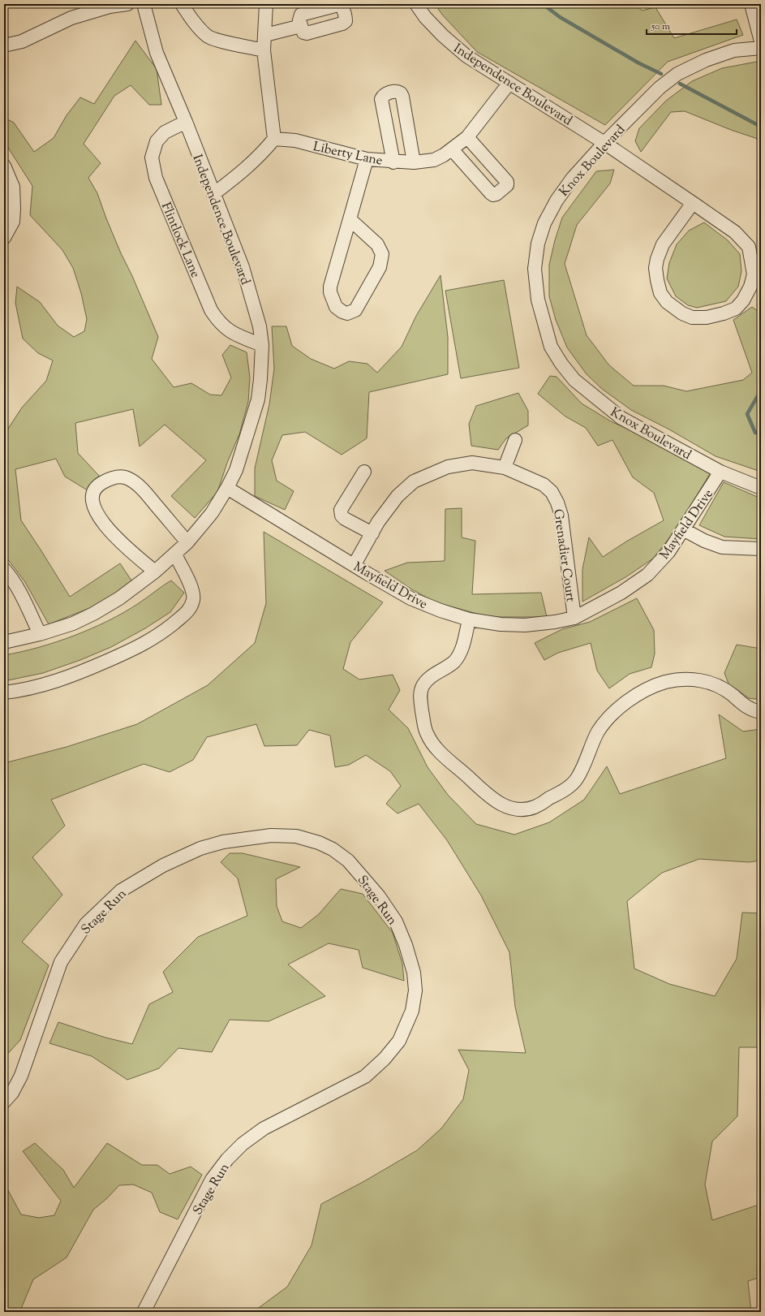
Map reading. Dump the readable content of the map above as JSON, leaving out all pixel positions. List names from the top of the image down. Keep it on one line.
{"streets":{"street":["Independence Boulevard","Liberty Lane","Knox Boulevard","Flintlock Lane","Mayfield Drive","Grenadier Court","Stage Run"]},"crossings":[["Independence Boulevard","Liberty Lane"],["Independence Boulevard","Knox Boulevard"],["Independence Boulevard","Flintlock Lane"],["Independence Boulevard","Mayfield Drive"],["Knox Boulevard","Mayfield Drive"],["Mayfield Drive","Grenadier Court"]],"scale_bar":"50 m"}
